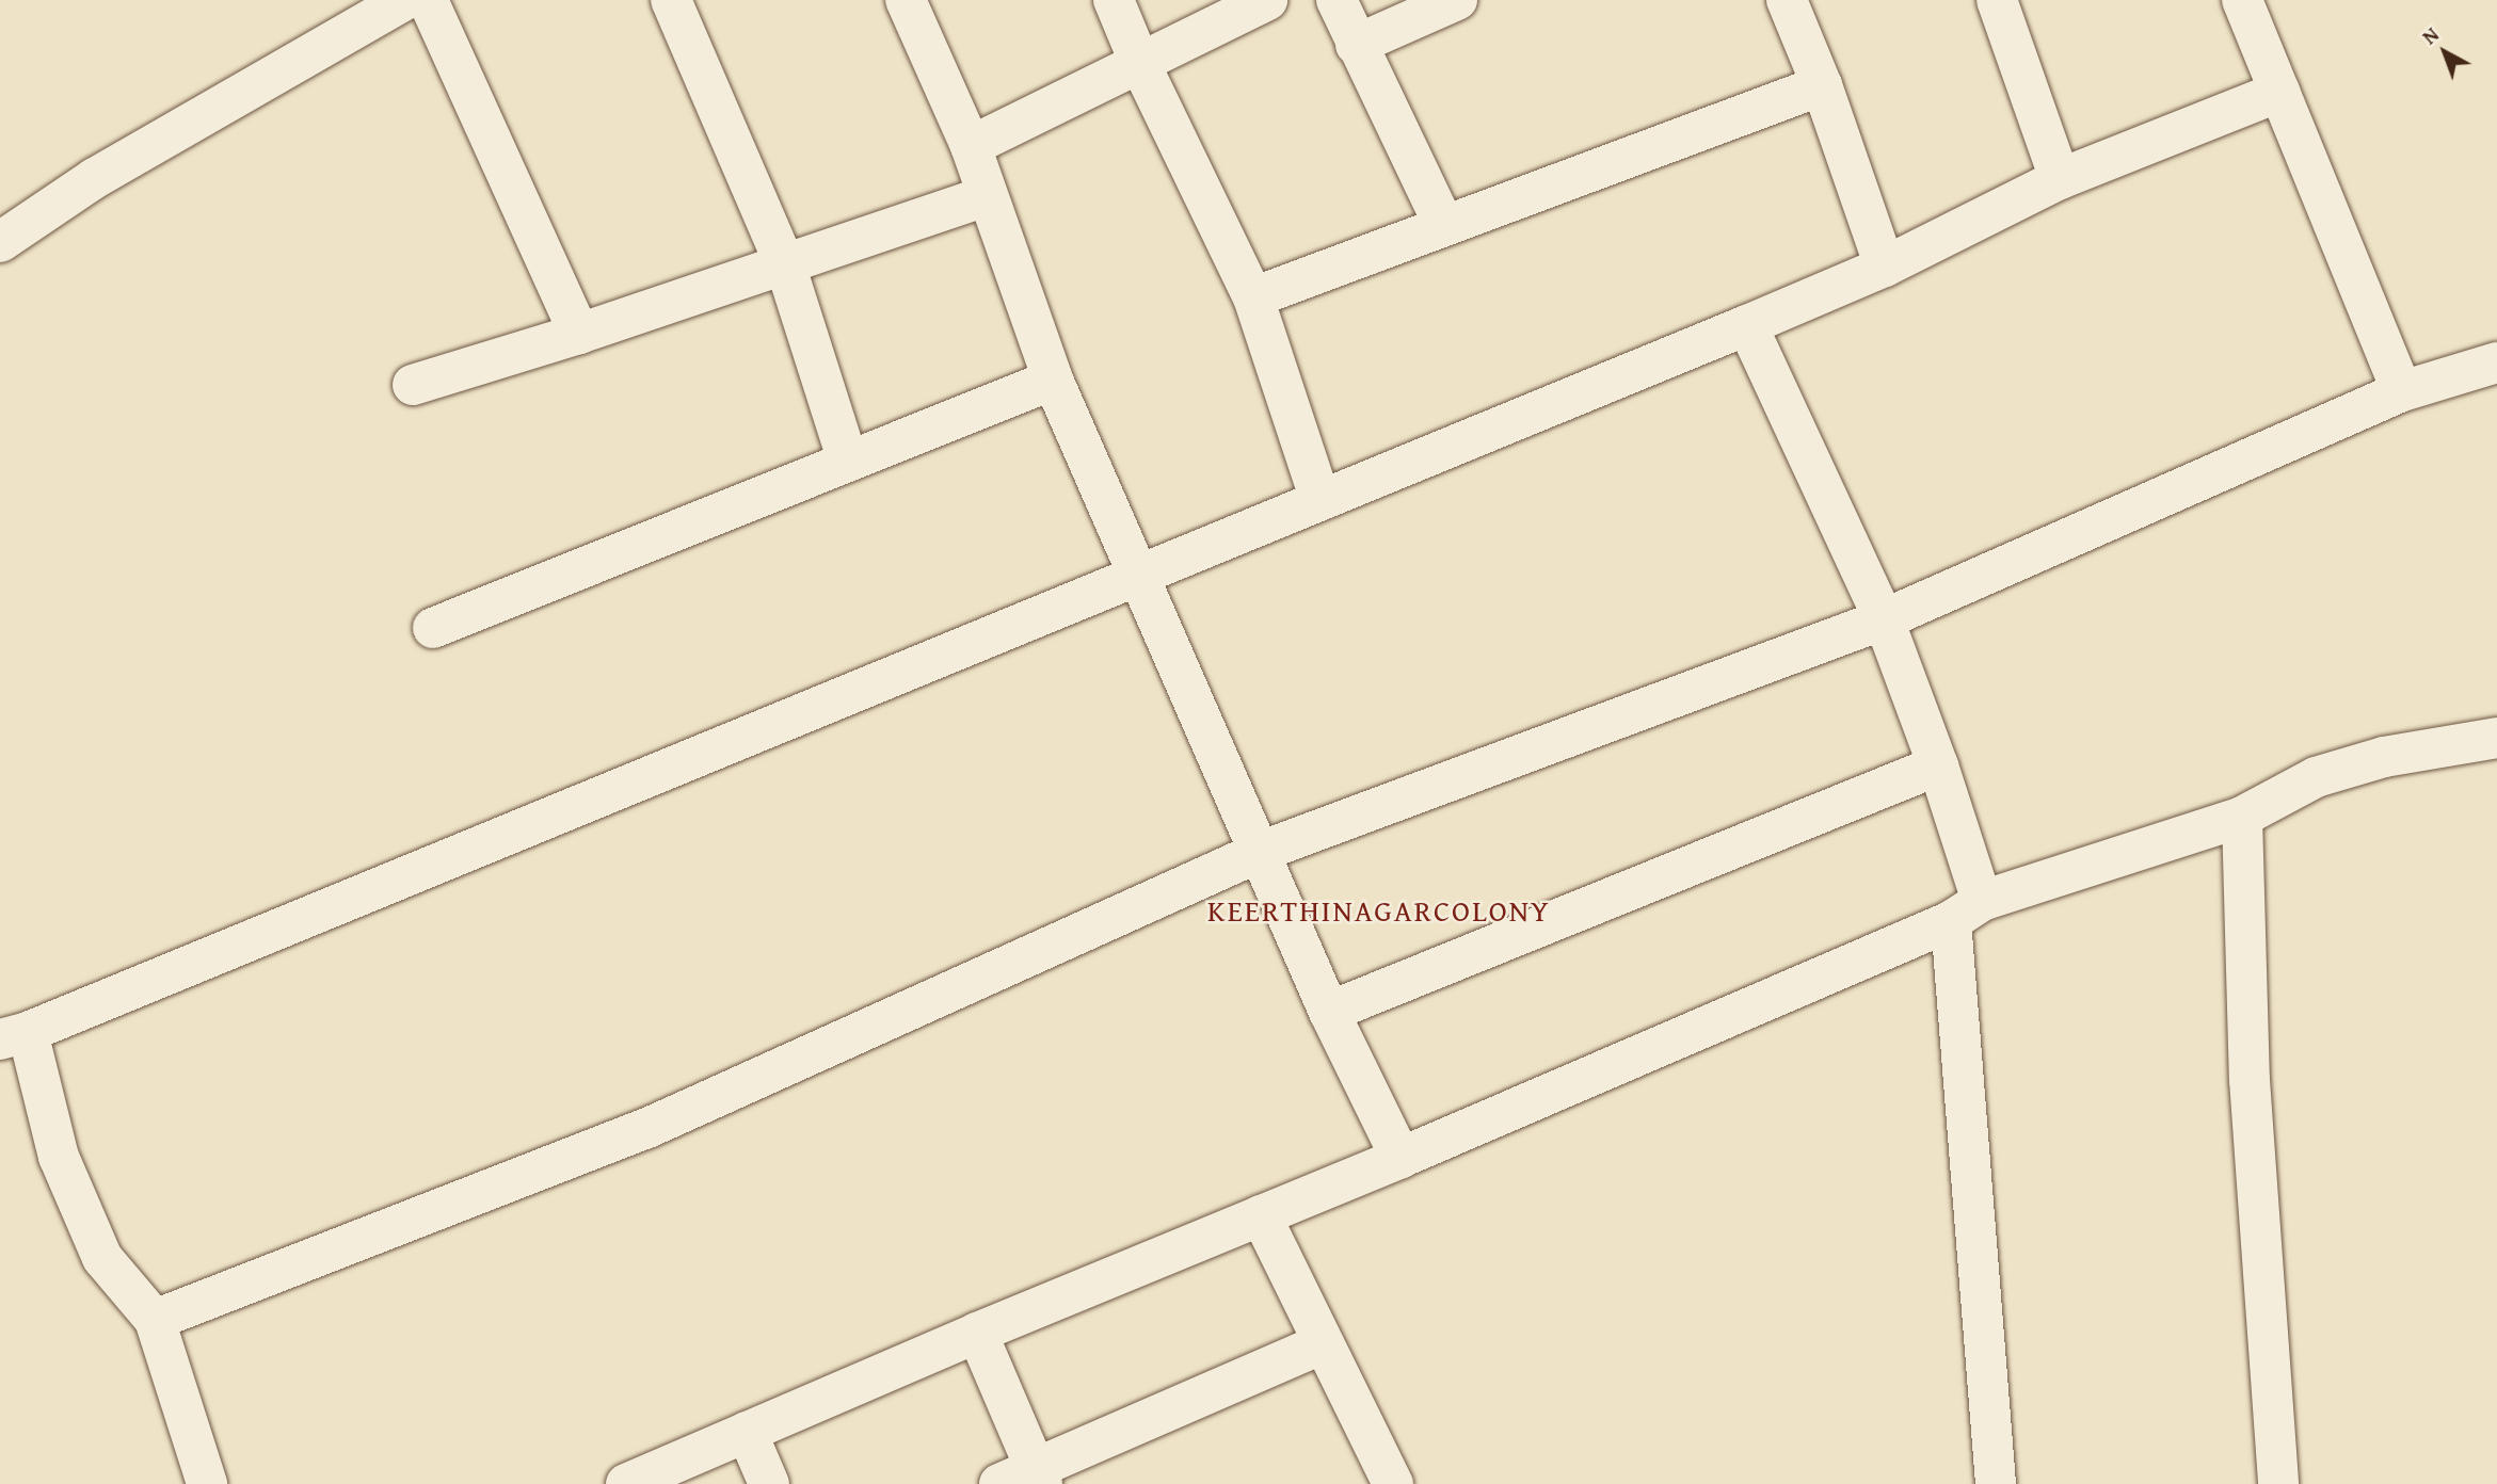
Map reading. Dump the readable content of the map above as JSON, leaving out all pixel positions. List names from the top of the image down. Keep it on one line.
{"districts":["KEERTHINAGARCOLONY"],"north":"top left"}
